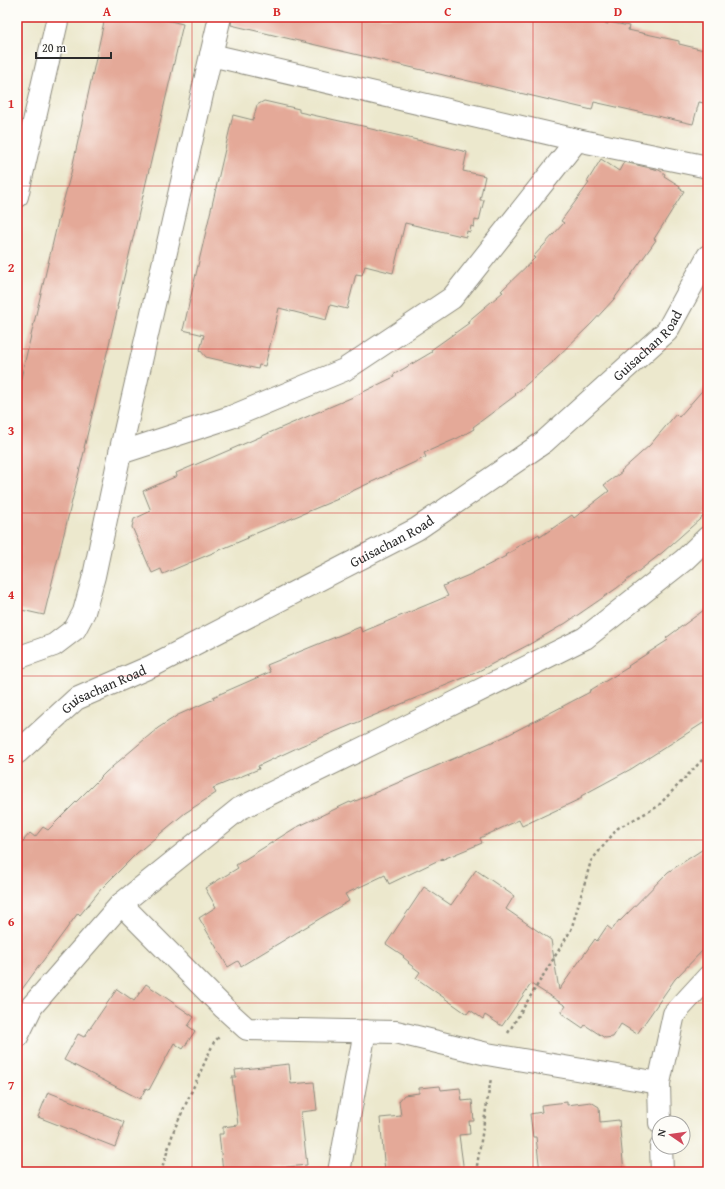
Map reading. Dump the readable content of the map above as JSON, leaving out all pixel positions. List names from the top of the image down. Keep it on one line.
{"streets":{"street":["Guisachan Road"]},"scale_bar":"20 m","north":"left","grid":{"columns":["A","B","C","D"],"rows":["1","2","3","4","5","6","7"]}}
